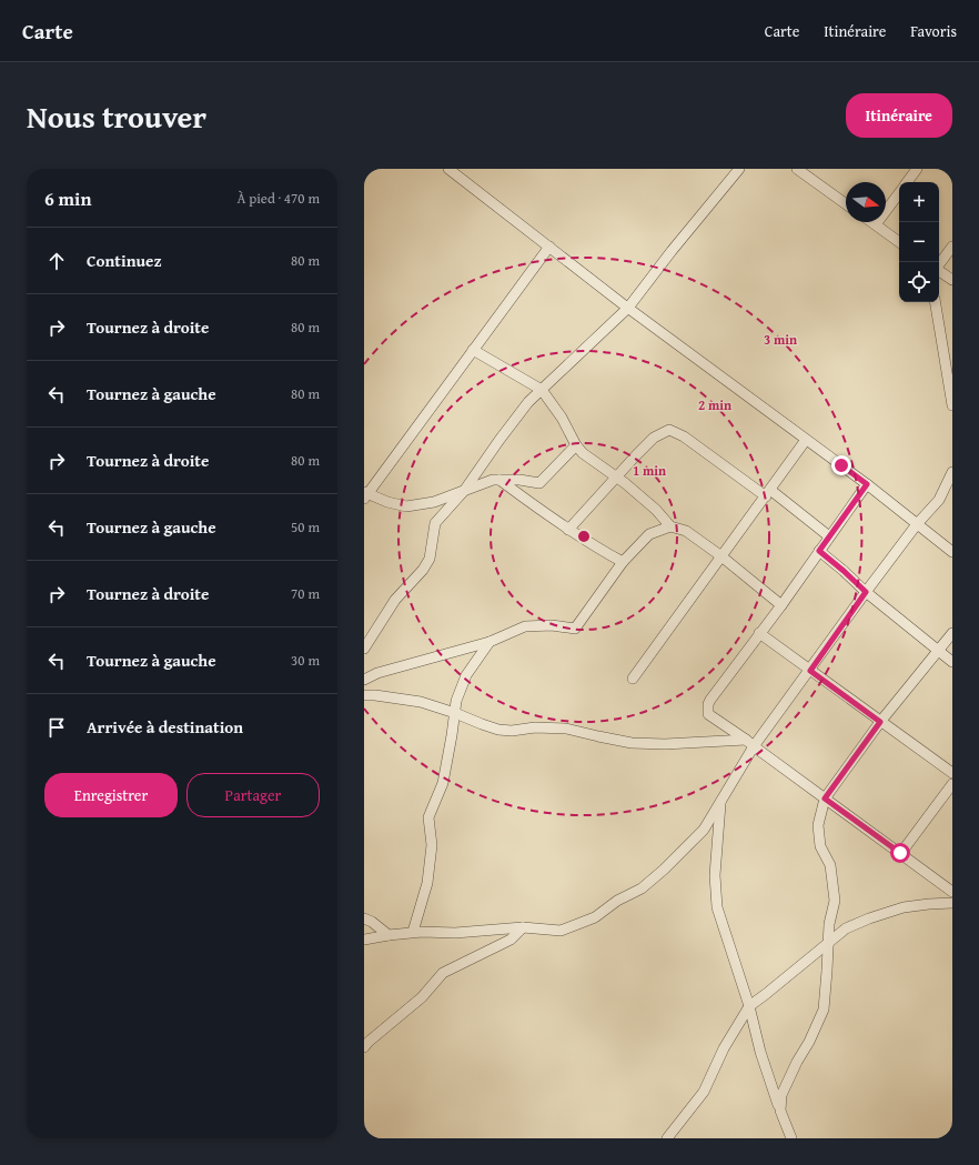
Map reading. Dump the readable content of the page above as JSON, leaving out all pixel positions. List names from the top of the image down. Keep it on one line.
{"north":"right","page":{"header":"Carte","nav":["Carte","Itinéraire","Favoris"],"title":"Nous trouver","buttons":["Itinéraire",["Enregistrer","Partager"]],"heading":["6 min","À pied · 470 m"],"map_buttons":["+","−"],"list":[["Continuez","80 m"],["Tournez à droite","80 m"],["Tournez à gauche","80 m"],["Tournez à droite","80 m"],["Tournez à gauche","50 m"],["Tournez à droite","70 m"],["Tournez à gauche","30 m"],"Arrivée à destination"]},"rings":["3 min","2 min","1 min"]}
